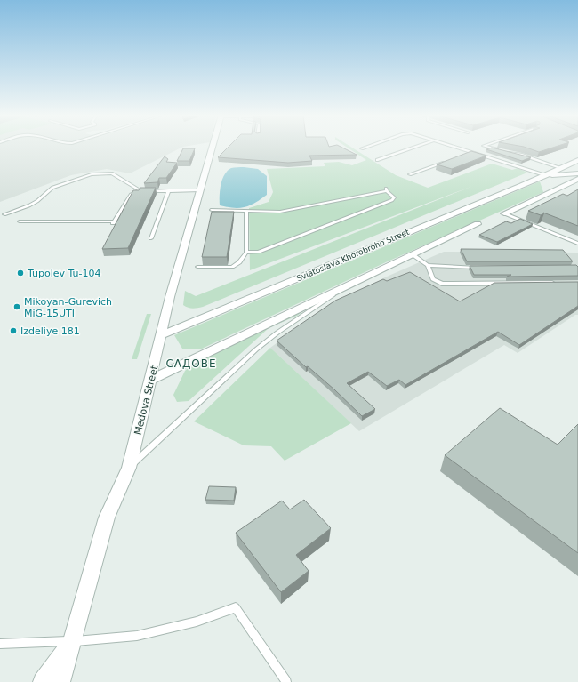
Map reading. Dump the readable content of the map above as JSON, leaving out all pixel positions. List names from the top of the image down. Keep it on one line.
{"streets":{"street":["Sviatoslava Khorobroho Street","Medova Street"]},"crossings":[["Sviatoslava Khorobroho Street","Medova Street"]],"districts":["САДОВЕ"],"places":["Tupolev Tu-104","Mikoyan-Gurevich MiG-15UTI","Izdeliye 181"]}
